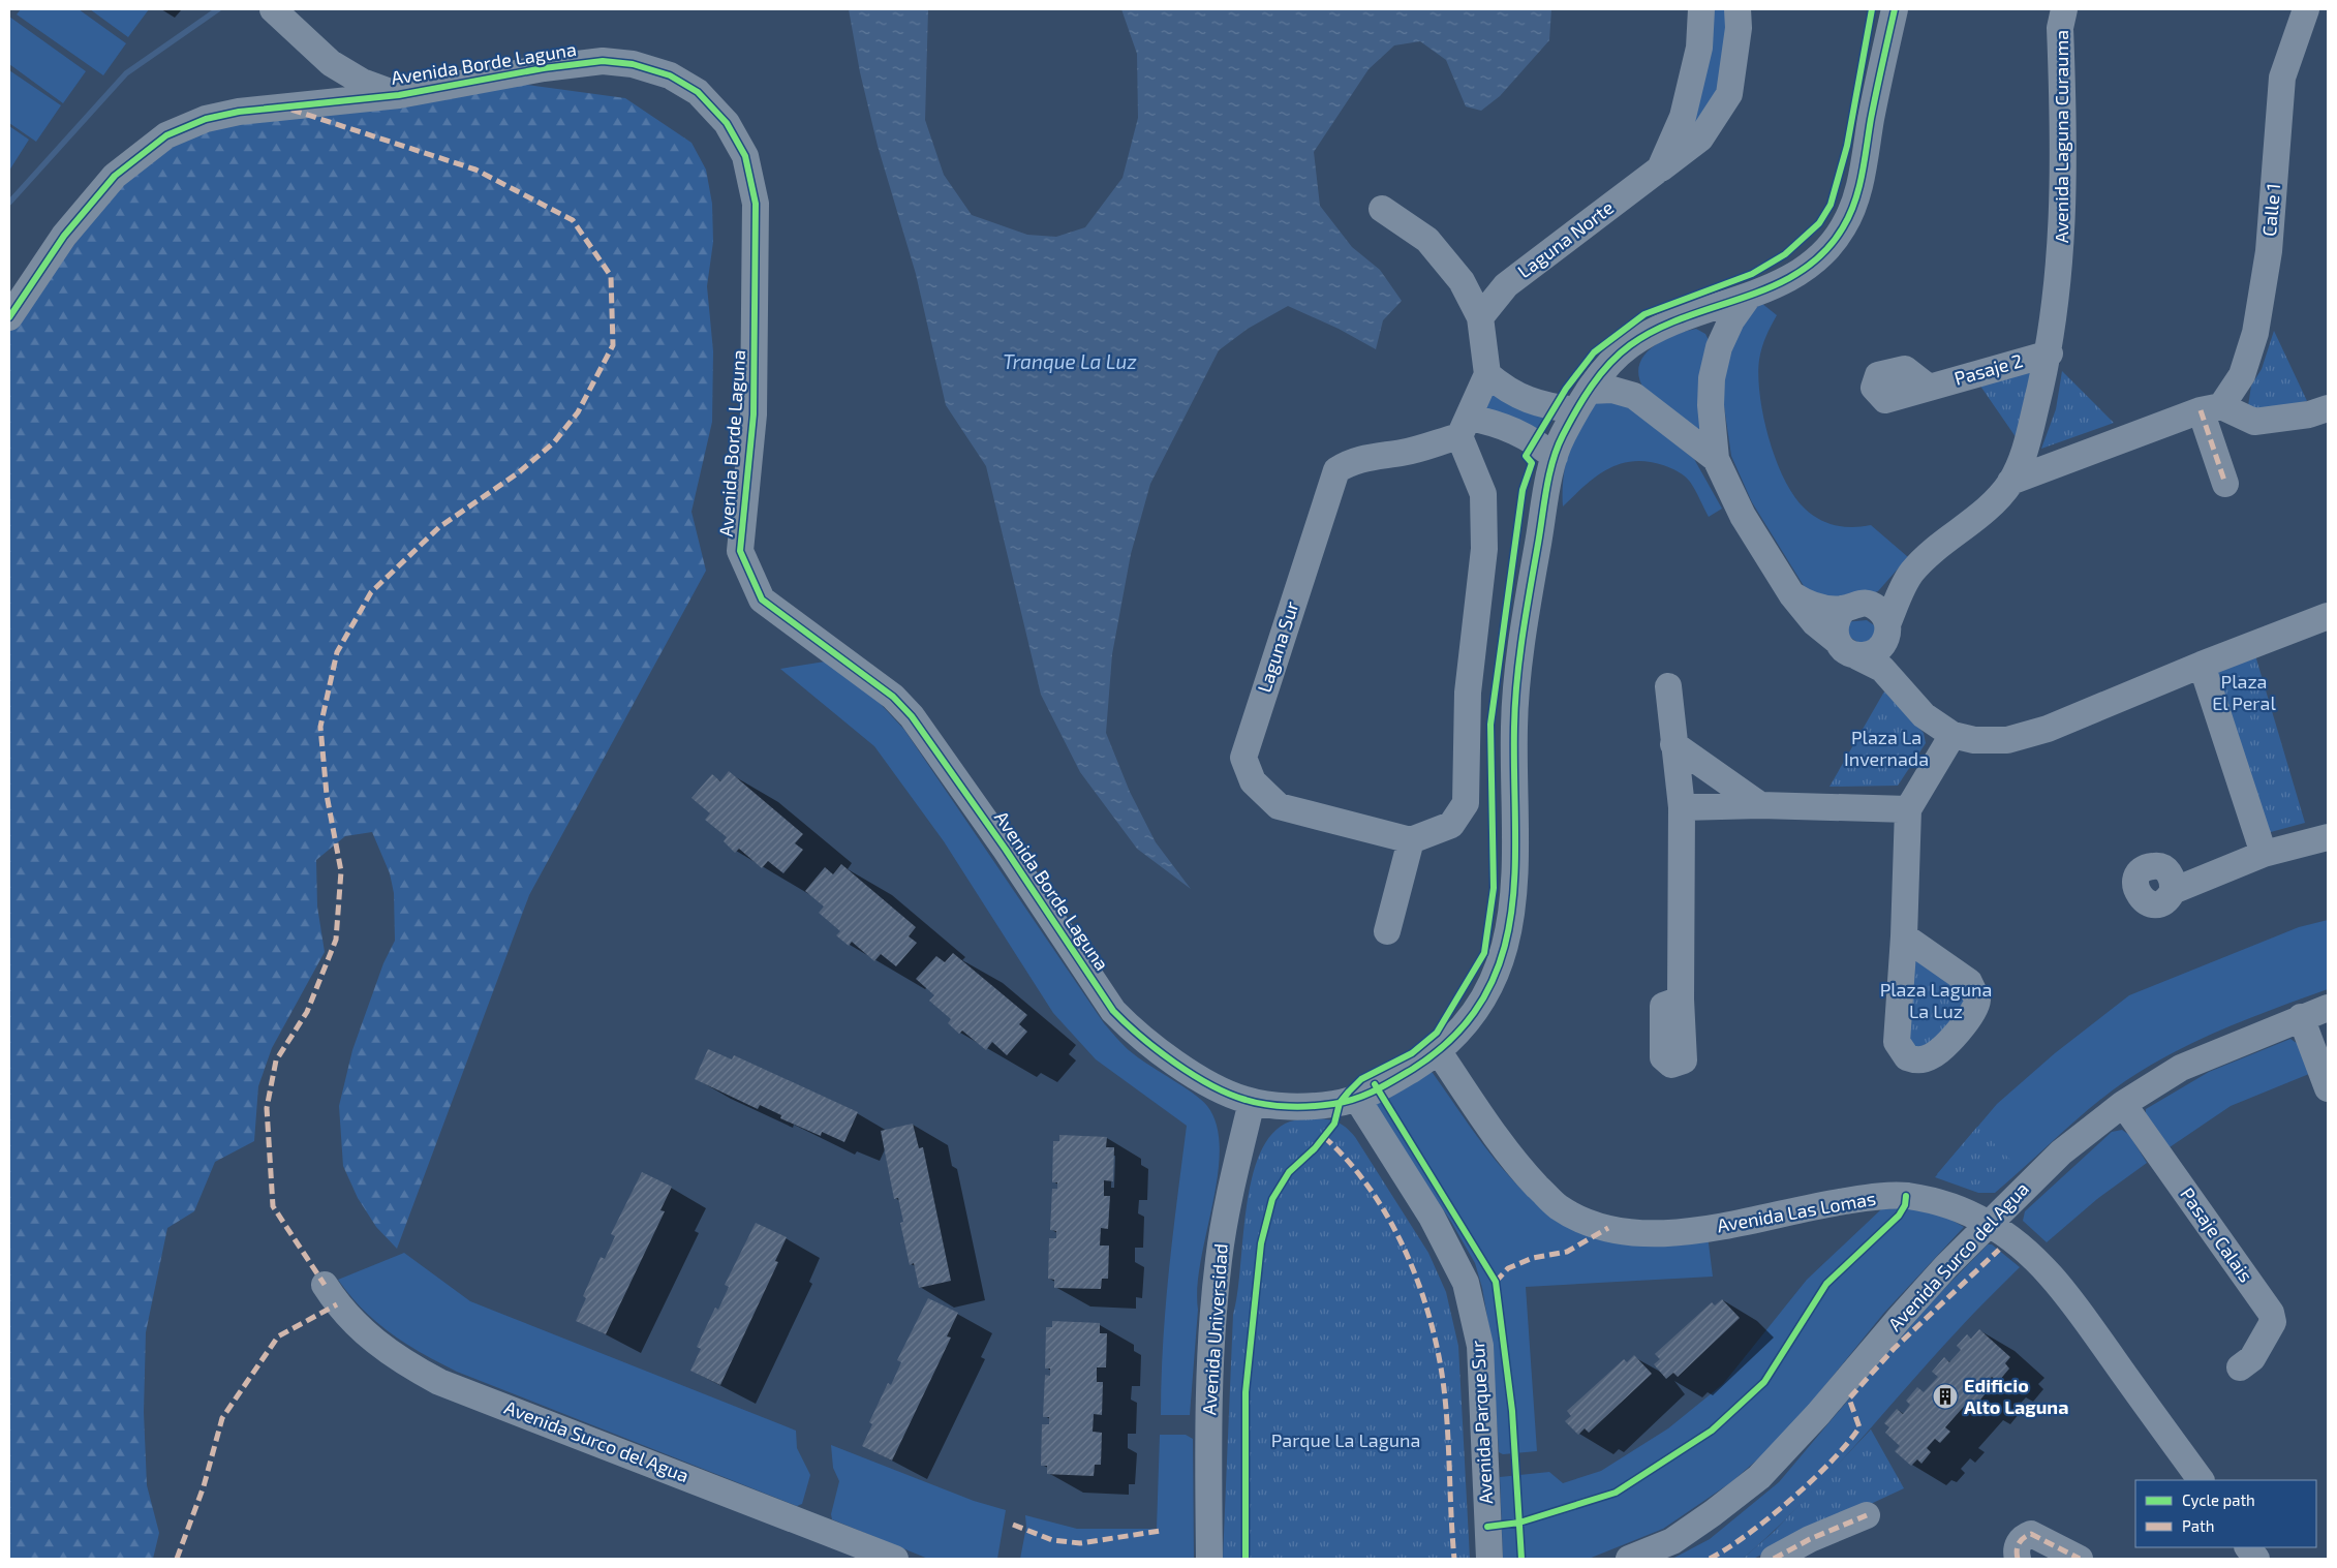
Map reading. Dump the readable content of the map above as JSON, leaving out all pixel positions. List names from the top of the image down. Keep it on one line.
{"streets":{"street":["Avenida Borde Laguna","Avenida Laguna Curauma","Calle 1","Laguna Norte","Pasaje 2","Laguna Sur","Avenida Las Lomas","Pasaje Calais","Avenida Surco del Agua","Avenida Universidad","Avenida Parque Sur"]},"crossings":[["Avenida Borde Laguna","Avenida Las Lomas"],["Avenida Borde Laguna","Avenida Universidad"],["Avenida Borde Laguna","Avenida Parque Sur"],["Avenida Laguna Curauma","Pasaje 2"],["Avenida Las Lomas","Avenida Surco del Agua"],["Pasaje Calais","Avenida Surco del Agua"]],"water":["Tranque La Luz"],"parks":["Plaza El Peral","Plaza La Invernada","Plaza Laguna La Luz","Parque La Laguna"],"places":{"building":["Edificio Alto Laguna"]},"legend":["Cycle path","Path"]}
